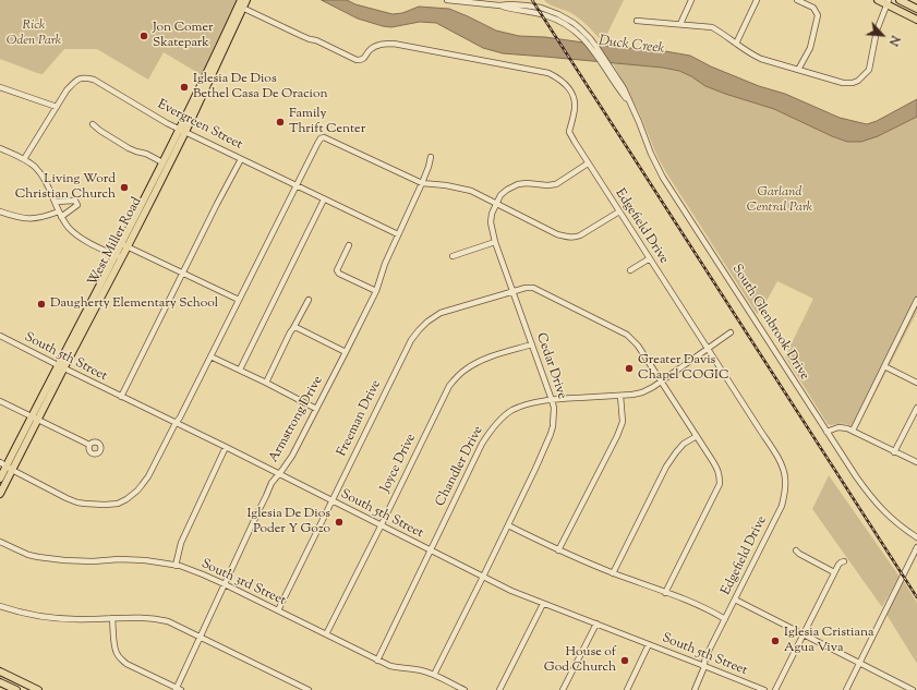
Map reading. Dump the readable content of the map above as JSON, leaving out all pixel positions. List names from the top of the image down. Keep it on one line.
{"streets":{"main road":["West Miller Road"],"street":["Evergreen Street","Edgefield Drive","South Glenbrook Drive","South 5th Street","Cedar Drive","Freeman Drive","Armstrong Drive","Joyce Drive","Chandler Drive","South 3rd Street"]},"crossings":[["Evergreen Street","West Miller Road"],["Evergreen Street","Armstrong Drive"],["Edgefield Drive","West Miller Road"],["Edgefield Drive","South 5th Street"],["Edgefield Drive","Cedar Drive"],["Edgefield Drive","Chandler Drive"],["West Miller Road","South 5th Street"],["South 5th Street","Cedar Drive"],["South 5th Street","Freeman Drive"],["South 5th Street","Armstrong Drive"],["South 5th Street","Joyce Drive"],["South 5th Street","Chandler Drive"],["Cedar Drive","Freeman Drive"],["Cedar Drive","Joyce Drive"],["Cedar Drive","Chandler Drive"],["Cedar Drive","South 3rd Street"],["Freeman Drive","Chandler Drive"],["Freeman Drive","South 3rd Street"],["Armstrong Drive","South 3rd Street"],["Joyce Drive","South 3rd Street"],["Chandler Drive","South 3rd Street"]],"water":["Duck Creek"],"parks":["Rick Oden Park","Garland Central Park"],"places":["Jon Comer Skatepark","Iglesia De Dios Bethel Casa De Oracion","Family Thrift Center","Living Word Christian Church","Daugherty Elementary School","Greater Davis Chapel COGIC","Iglesia De Dios Poder Y Gozo","Iglesia Cristiana Agua Viva","House of God Church"],"north":"bottom right"}
